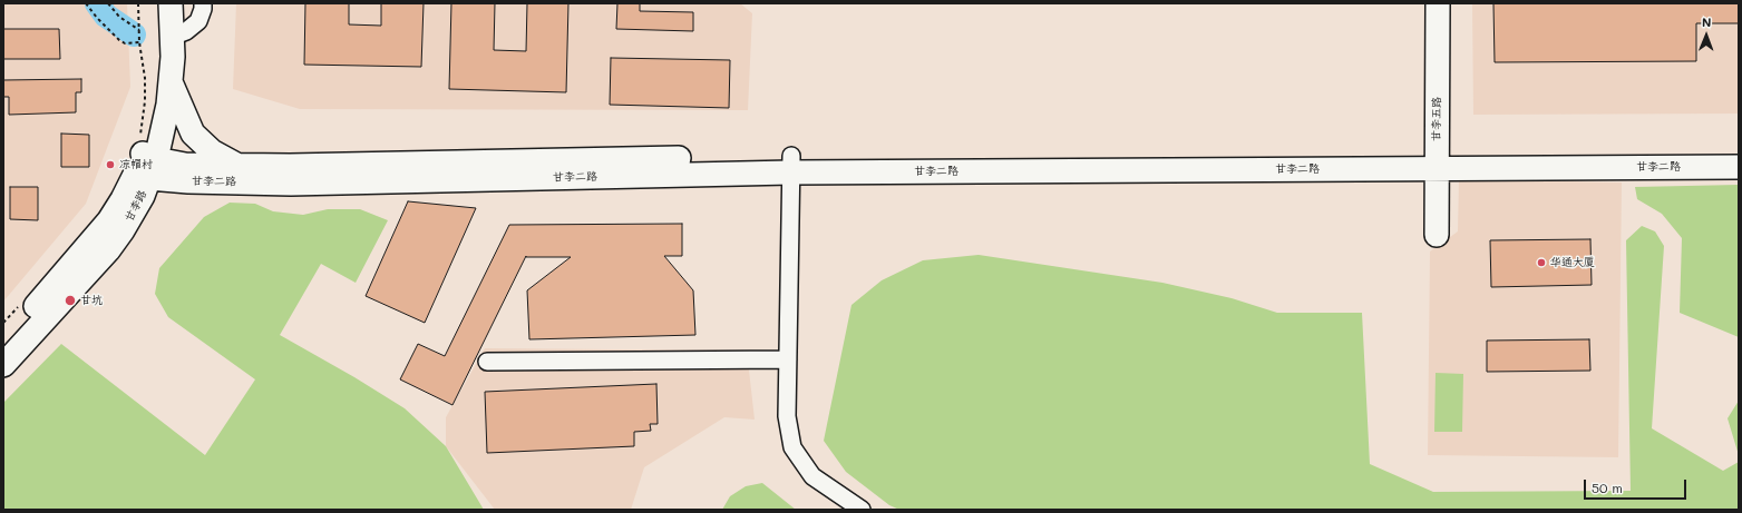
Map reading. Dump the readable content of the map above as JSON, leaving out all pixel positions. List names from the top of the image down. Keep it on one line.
{"streets":{"main road":["甘李五路","甘李二路","甘李路"]},"crossings":[["甘李五路","甘李二路"],["甘李二路","甘李路"]],"places":["凉帽村","华通大厦","甘坑"],"scale_bar":"50 m","north":"top"}
